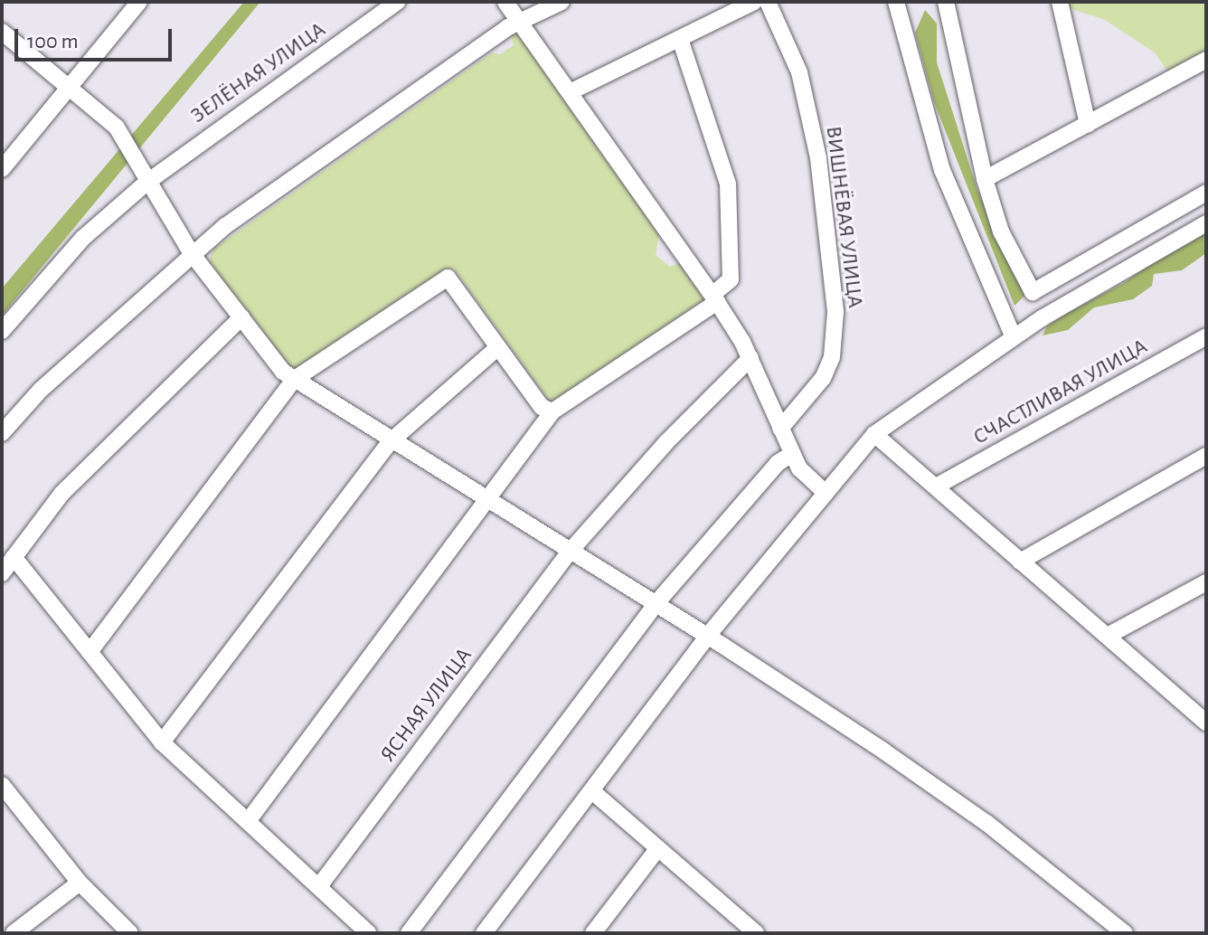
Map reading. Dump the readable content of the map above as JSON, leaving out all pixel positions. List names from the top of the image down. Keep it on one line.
{"streets":{"street":["ЗЕЛЁНАЯ УЛИЦА","ВИШНЁВАЯ УЛИЦА","СЧАСТЛИВАЯ УЛИЦА","ЯСНАЯ УЛИЦА"]},"scale_bar":"100 m"}
